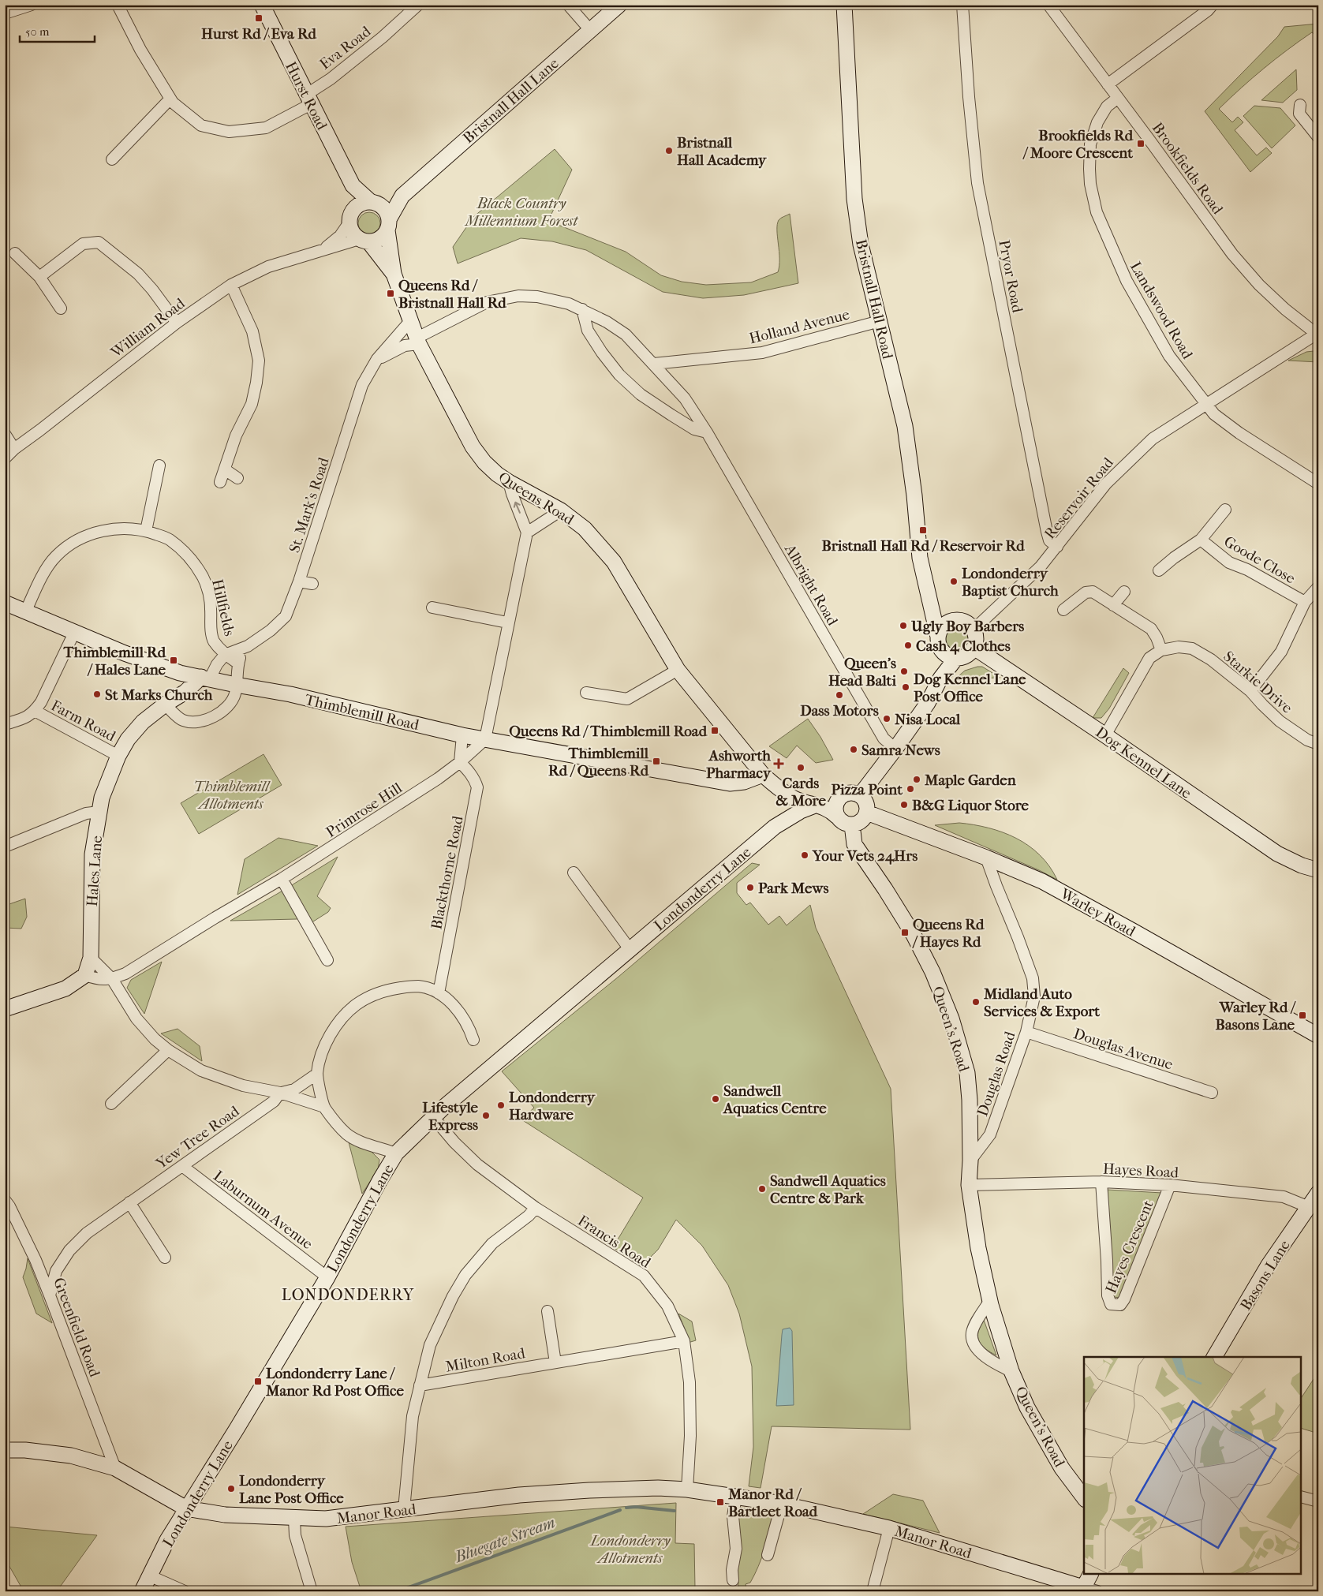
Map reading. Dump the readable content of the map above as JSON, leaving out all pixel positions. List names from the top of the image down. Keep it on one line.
{"streets":{"street":["Eva Road","Hurst Road","Bristnall Hall Lane","Brookfields Road","Pryor Road","Bristnall Hall Road","Landswood Road","Holland Avenue","William Road","Queens Road","Reservoir Road","St. Mark's Road","Goode Close","Albright Road","Hillfields","Starkie Drive","Thimblemill Road","Farm Road","Dog Kennel Lane","Primrose Hill","Hales Lane","Blackthorne Road","Londonderry Lane","Warley Road","Queen's Road","Douglas Avenue","Douglas Road","Yew Tree Road","Hayes Road","Laburnum Avenue","Francis Road","Hayes Crescent","Basons Lane","Greenfield Road","Milton Road","Manor Road"]},"crossings":[["Eva Road","Hurst Road"],["Hurst Road","Bristnall Hall Lane"],["Hurst Road","William Road"],["Hurst Road","Queens Road"],["Bristnall Hall Lane","William Road"],["Bristnall Hall Lane","Queens Road"],["Brookfields Road","Landswood Road"],["Brookfields Road","Reservoir Road"],["Pryor Road","Reservoir Road"],["Bristnall Hall Road","Holland Avenue"],["Bristnall Hall Road","Reservoir Road"],["Bristnall Hall Road","Dog Kennel Lane"],["Landswood Road","Reservoir Road"],["Holland Avenue","Albright Road"],["William Road","Queens Road"],["Queens Road","St. Mark's Road"],["Queens Road","Albright Road"],["Reservoir Road","Dog Kennel Lane"],["St. Mark's Road","Hillfields"],["St. Mark's Road","Thimblemill Road"],["St. Mark's Road","Hales Lane"],["Goode Close","Starkie Drive"],["Hillfields","Thimblemill Road"],["Thimblemill Road","Farm Road"],["Thimblemill Road","Hales Lane"],["Farm Road","Hales Lane"],["Primrose Hill","Hales Lane"],["Primrose Hill","Blackthorne Road"],["Londonderry Lane","Laburnum Avenue"],["Londonderry Lane","Francis Road"],["Londonderry Lane","Manor Road"],["Warley Road","Queen's Road"],["Warley Road","Douglas Road"],["Queen's Road","Douglas Road"],["Queen's Road","Hayes Road"],["Douglas Avenue","Douglas Road"],["Yew Tree Road","Laburnum Avenue"],["Yew Tree Road","Greenfield Road"],["Hayes Road","Hayes Crescent"],["Hayes Road","Basons Lane"],["Francis Road","Milton Road"],["Francis Road","Manor Road"],["Greenfield Road","Manor Road"]],"districts":["LONDONDERRY"],"water":["Bluegate Stream"],"parks":["Black Country Millennium Forest","Thimblemill Allotments","Londonderry Allotments"],"places":{"transit":["Hurst Rd / Eva Rd","Brookfields Rd / Moore Crescent","Queens Rd / Bristnall Hall Rd","Bristnall Hall Rd / Reservoir Rd","Thimblemill Rd / Hales Lane","Queens Rd / Thimblemill Road","Thimblemill Rd / Queens Rd","Queens Rd / Hayes Rd","Warley Rd / Basons Lane","Londonderry Lane / Manor Rd Post Office","Manor Rd / Bartleet Road"],"other":["Bristnall Hall Academy","Londonderry Baptist Church","Ugly Boy Barbers","Cash 4 Clothes","Queen's Head Balti","Dog Kennel Lane Post Office","St Marks Church","Dass Motors","Nisa Local","Samra News","Cards & More","Maple Garden","Pizza Point","B&G Liquor Store","Your Vets 24Hrs","Park Mews","Midland Auto Services & Export","Sandwell Aquatics Centre","Londonderry Hardware","Lifestyle Express","Sandwell Aquatics Centre & Park","Londonderry Lane Post Office"],"health":["Ashworth Pharmacy"]},"scale_bar":"50 m"}
